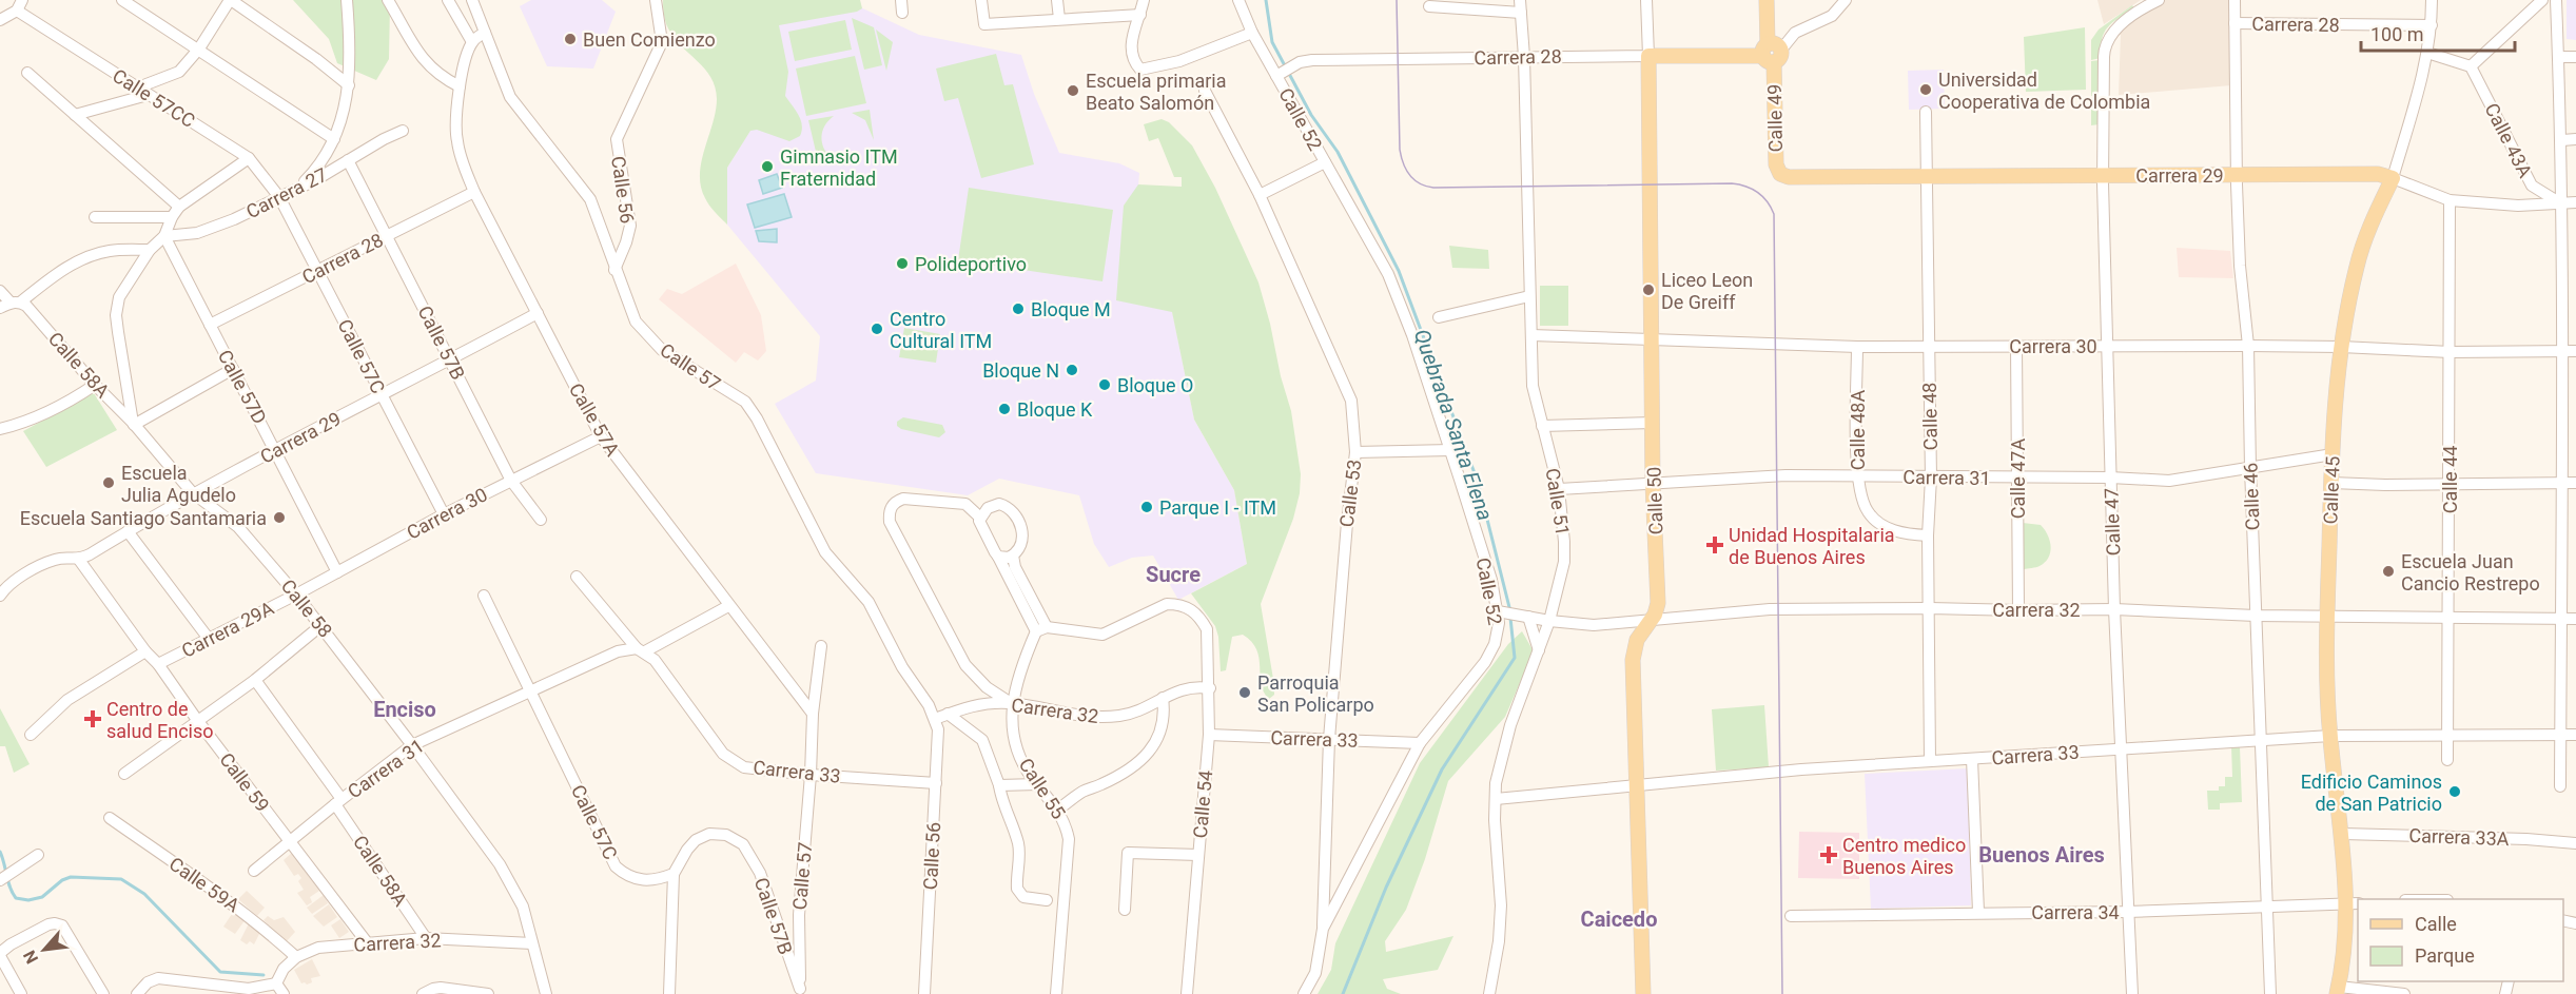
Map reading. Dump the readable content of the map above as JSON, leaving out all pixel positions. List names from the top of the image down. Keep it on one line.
{"streets":{"main road":["Carrera 28","Calle 49","Carrera 29","Calle 45","Calle 50"],"street":["Calle 57CC","Calle 52","Calle 43A","Calle 56","Carrera 27","Calle 57B","Carrera 30","Calle 57C","Calle 58A","Calle 57","Calle 57D","Calle 48","Calle 57A","Calle 48A","Carrera 31","Calle 47A","Calle 44","Calle 53","Calle 46","Calle 51","Calle 47","Calle 58","Carrera 32","Carrera 29A","Carrera 33","Calle 59","Calle 55","Calle 54","Carrera 33A","Calle 59A","Carrera 34"]},"crossings":[["Carrera 28","Calle 49"],["Carrera 28","Calle 52"],["Carrera 28","Calle 57B"],["Carrera 28","Calle 57C"],["Carrera 28","Calle 57D"],["Carrera 28","Calle 57A"],["Carrera 28","Calle 45"],["Carrera 28","Calle 46"],["Carrera 28","Calle 50"],["Carrera 28","Calle 51"],["Calle 57CC","Carrera 27"],["Calle 57CC","Calle 57C"],["Calle 49","Carrera 29"],["Calle 52","Calle 53"],["Calle 52","Carrera 32"],["Calle 52","Carrera 33"],["Calle 43A","Carrera 29"],["Carrera 29","Calle 57B"],["Carrera 29","Calle 57C"],["Carrera 29","Calle 57D"],["Carrera 29","Calle 48"],["Carrera 29","Calle 57A"],["Carrera 29","Calle 44"],["Carrera 29","Calle 45"],["Carrera 29","Calle 46"],["Carrera 29","Calle 47"],["Carrera 29","Calle 58"],["Carrera 29","Calle 59"],["Calle 56","Calle 57"],["Calle 56","Carrera 32"],["Calle 56","Carrera 33"],["Carrera 27","Calle 57B"],["Carrera 27","Calle 57C"],["Carrera 27","Calle 57D"],["Calle 57B","Carrera 30"],["Calle 57B","Calle 57C"],["Calle 57B","Calle 57"],["Carrera 30","Calle 57C"],["Carrera 30","Calle 57D"],["Carrera 30","Calle 48"],["Carrera 30","Calle 57A"],["Carrera 30","Calle 48A"],["Carrera 30","Calle 47A"],["Carrera 30","Calle 44"],["Carrera 30","Calle 45"],["Carrera 30","Calle 46"],["Carrera 30","Calle 50"],["Carrera 30","Calle 51"],["Carrera 30","Calle 47"],["Carrera 30","Calle 58"],["Carrera 30","Carrera 29A"],["Calle 57C","Carrera 31"],["Calle 58A","Carrera 31"],["Calle 58A","Calle 58"],["Calle 58A","Carrera 32"],["Calle 57","Calle 57A"],["Calle 57","Carrera 32"],["Calle 57","Carrera 33"],["Calle 48","Calle 48A"],["Calle 48","Carrera 31"],["Calle 48","Carrera 32"],["Calle 48","Carrera 33"],["Calle 57A","Carrera 31"],["Calle 48A","Carrera 31"],["Carrera 31","Calle 47A"],["Carrera 31","Calle 45"],["Carrera 31","Calle 46"],["Carrera 31","Calle 50"],["Carrera 31","Calle 51"],["Carrera 31","Calle 47"],["Carrera 31","Calle 58"],["Carrera 31","Carrera 33"],["Carrera 31","Calle 59"],["Calle 47A","Carrera 32"],["Calle 44","Carrera 32"],["Calle 44","Carrera 33"],["Calle 45","Carrera 32"],["Calle 45","Carrera 33"],["Calle 45","Carrera 33A"],["Calle 45","Carrera 34"],["Calle 53","Carrera 33"],["Calle 46","Carrera 32"],["Calle 46","Carrera 33"],["Calle 46","Carrera 34"],["Calle 50","Carrera 32"],["Calle 50","Carrera 33"],["Calle 51","Carrera 32"],["Calle 51","Carrera 33"],["Calle 47","Carrera 32"],["Calle 47","Carrera 33"],["Calle 47","Carrera 34"],["Calle 58","Carrera 32"],["Calle 58","Carrera 29A"],["Carrera 32","Calle 59"],["Carrera 32","Calle 55"],["Carrera 32","Calle 54"],["Carrera 32","Calle 59A"],["Carrera 29A","Calle 59"],["Carrera 33","Calle 54"]],"districts":["Sucre","Enciso","Buenos Aires","Caicedo"],"water":["Quebrada Santa Elena"],"places":{"other":["Buen Comienzo","Universidad Cooperativa de Colombia","Escuela primaria Beato Salomón","Gimnasio ITM Fraternidad","Polideportivo","Liceo Leon De Greiff","Bloque M","Centro Cultural ITM","Bloque N","Bloque O","Bloque K","Escuela Julia Agudelo","Parque I - ITM","Escuela Santiago Santamaria","Escuela Juan Cancio Restrepo","Parroquia San Policarpo","Edificio Caminos de San Patricio"],"health":["Unidad Hospitalaria de Buenos Aires","Centro de salud Enciso","Centro medico Buenos Aires"]},"legend":["Calle","Parque"],"scale_bar":"100 m","north":"bottom left"}
